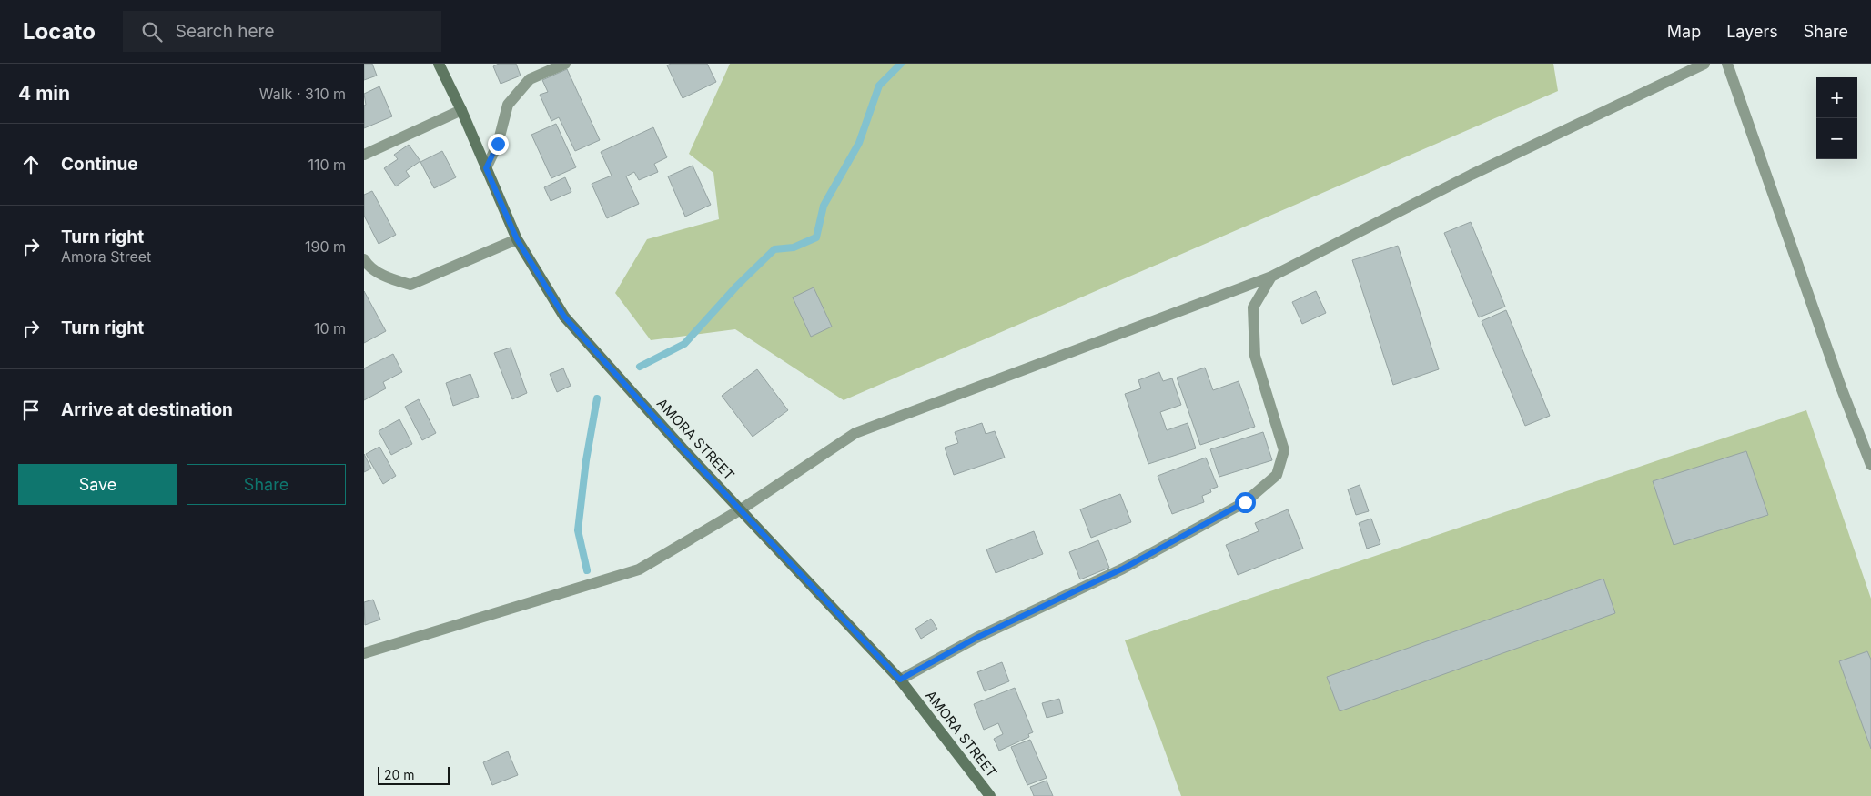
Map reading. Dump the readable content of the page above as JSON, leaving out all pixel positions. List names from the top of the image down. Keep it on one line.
{"streets":{"street":["AMORA STREET"]},"scale_bar":"20 m","page":{"header":"Locato","search":"Search here","nav":["Map","Layers","Share"],"heading":["4 min","Walk · 310 m"],"map_buttons":["+","−"],"list":[["Continue","110 m"],["Turn right","Amora Street","190 m"],["Turn right","10 m"],"Arrive at destination"],"buttons":["Save","Share"],"scale":"20 m"}}
